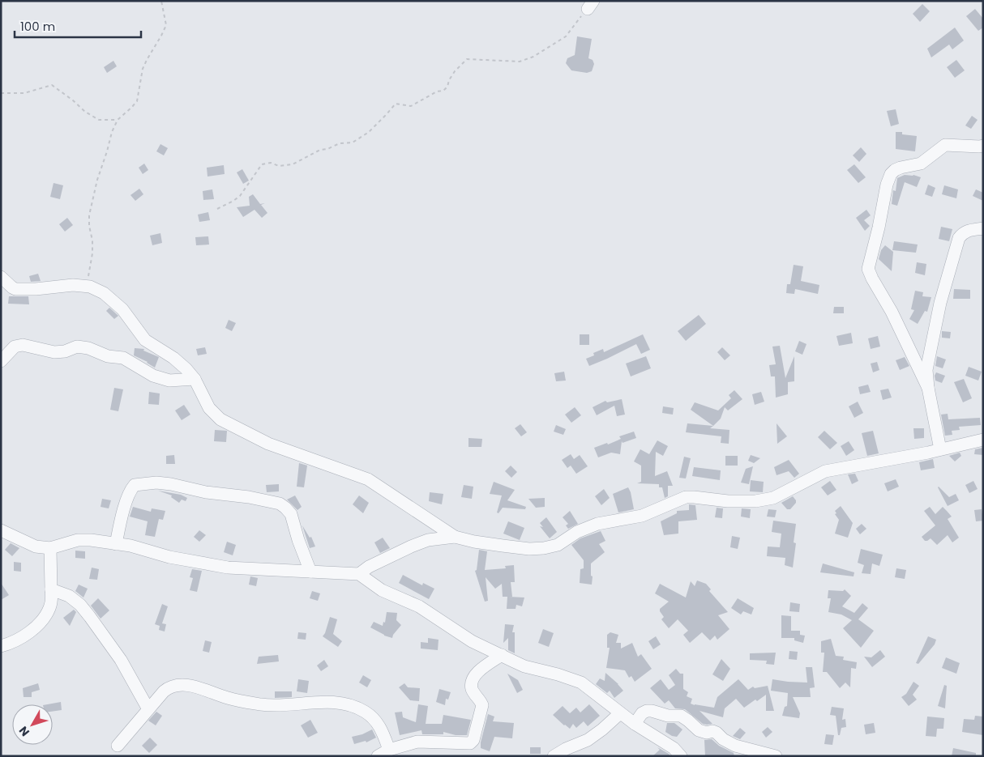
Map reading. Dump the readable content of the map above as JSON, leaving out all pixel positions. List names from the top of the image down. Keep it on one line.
{"scale_bar":"100 m","north":"bottom left"}
